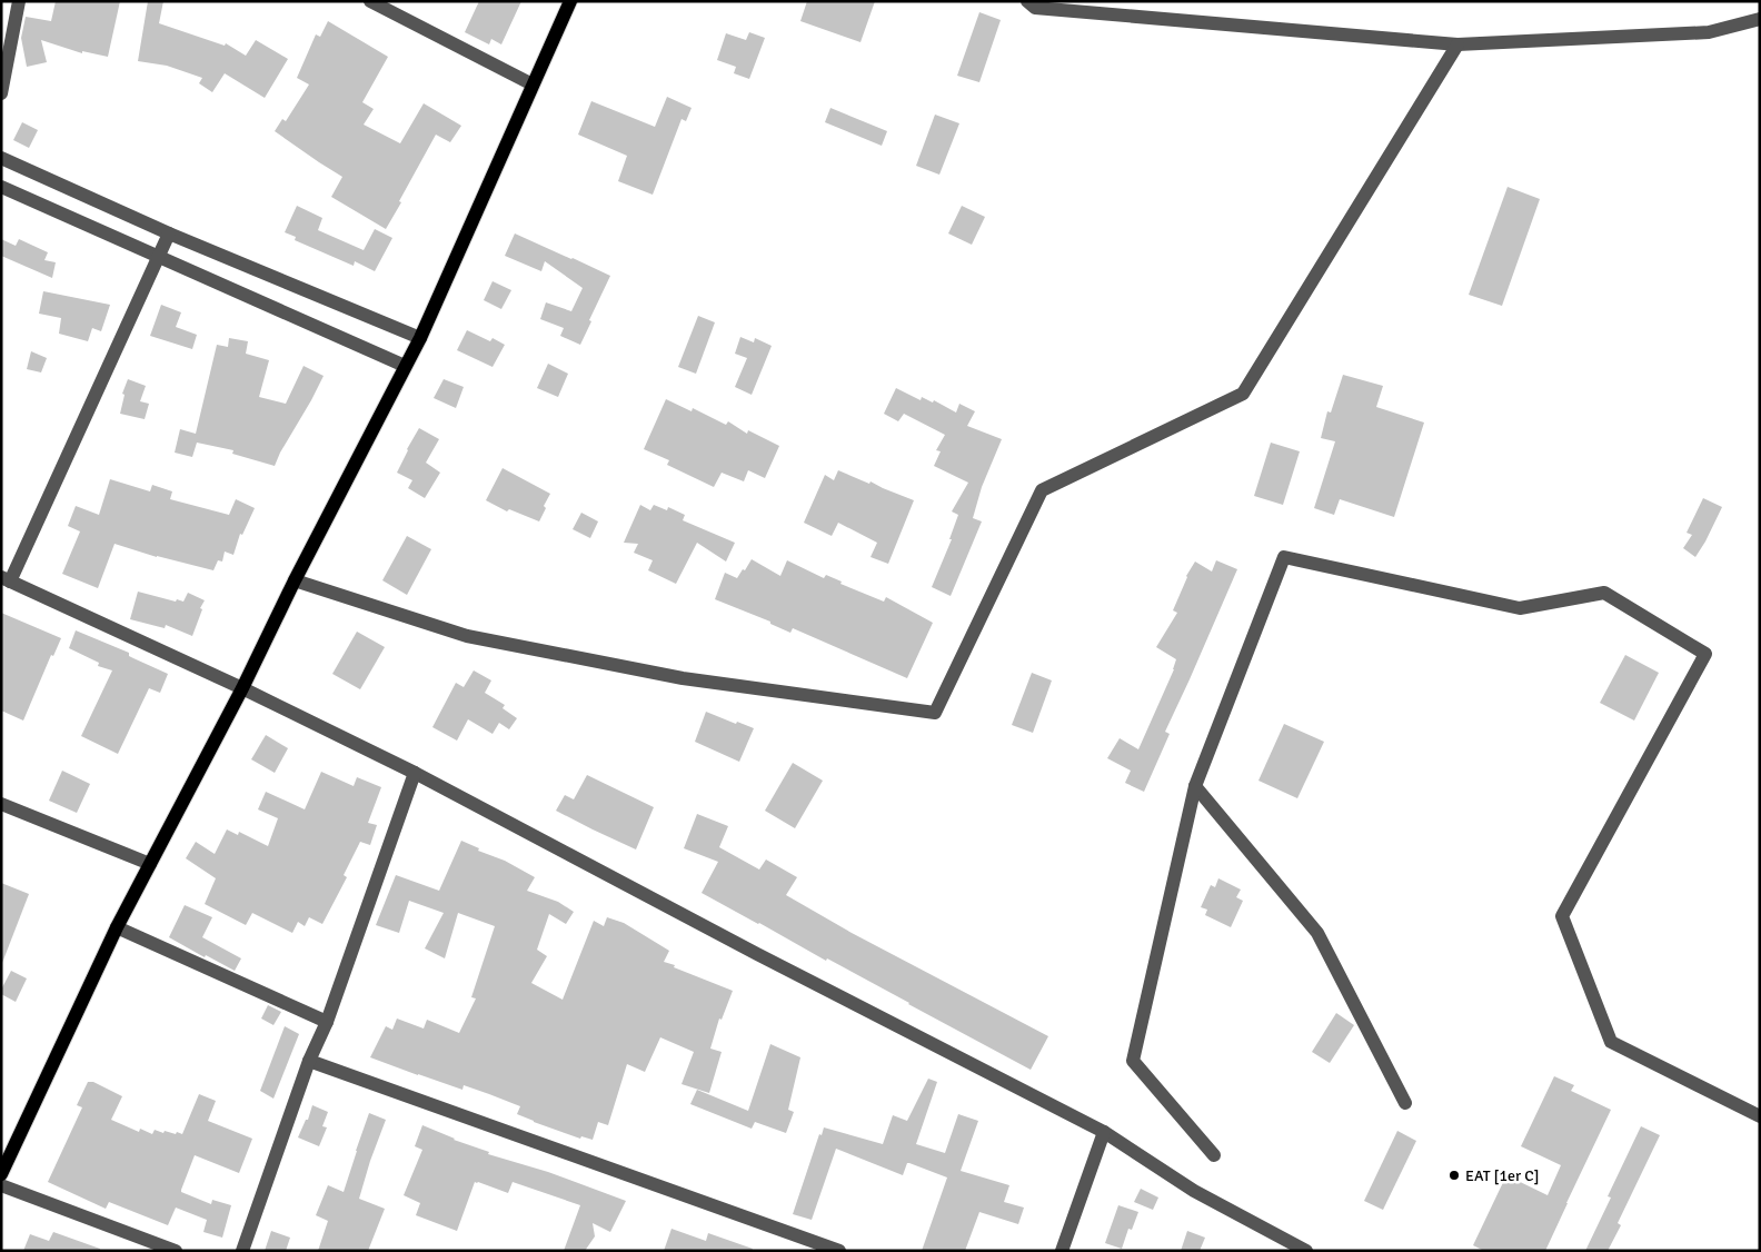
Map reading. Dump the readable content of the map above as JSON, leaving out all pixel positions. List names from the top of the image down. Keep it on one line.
{"places":["EAT [1er C]"]}
